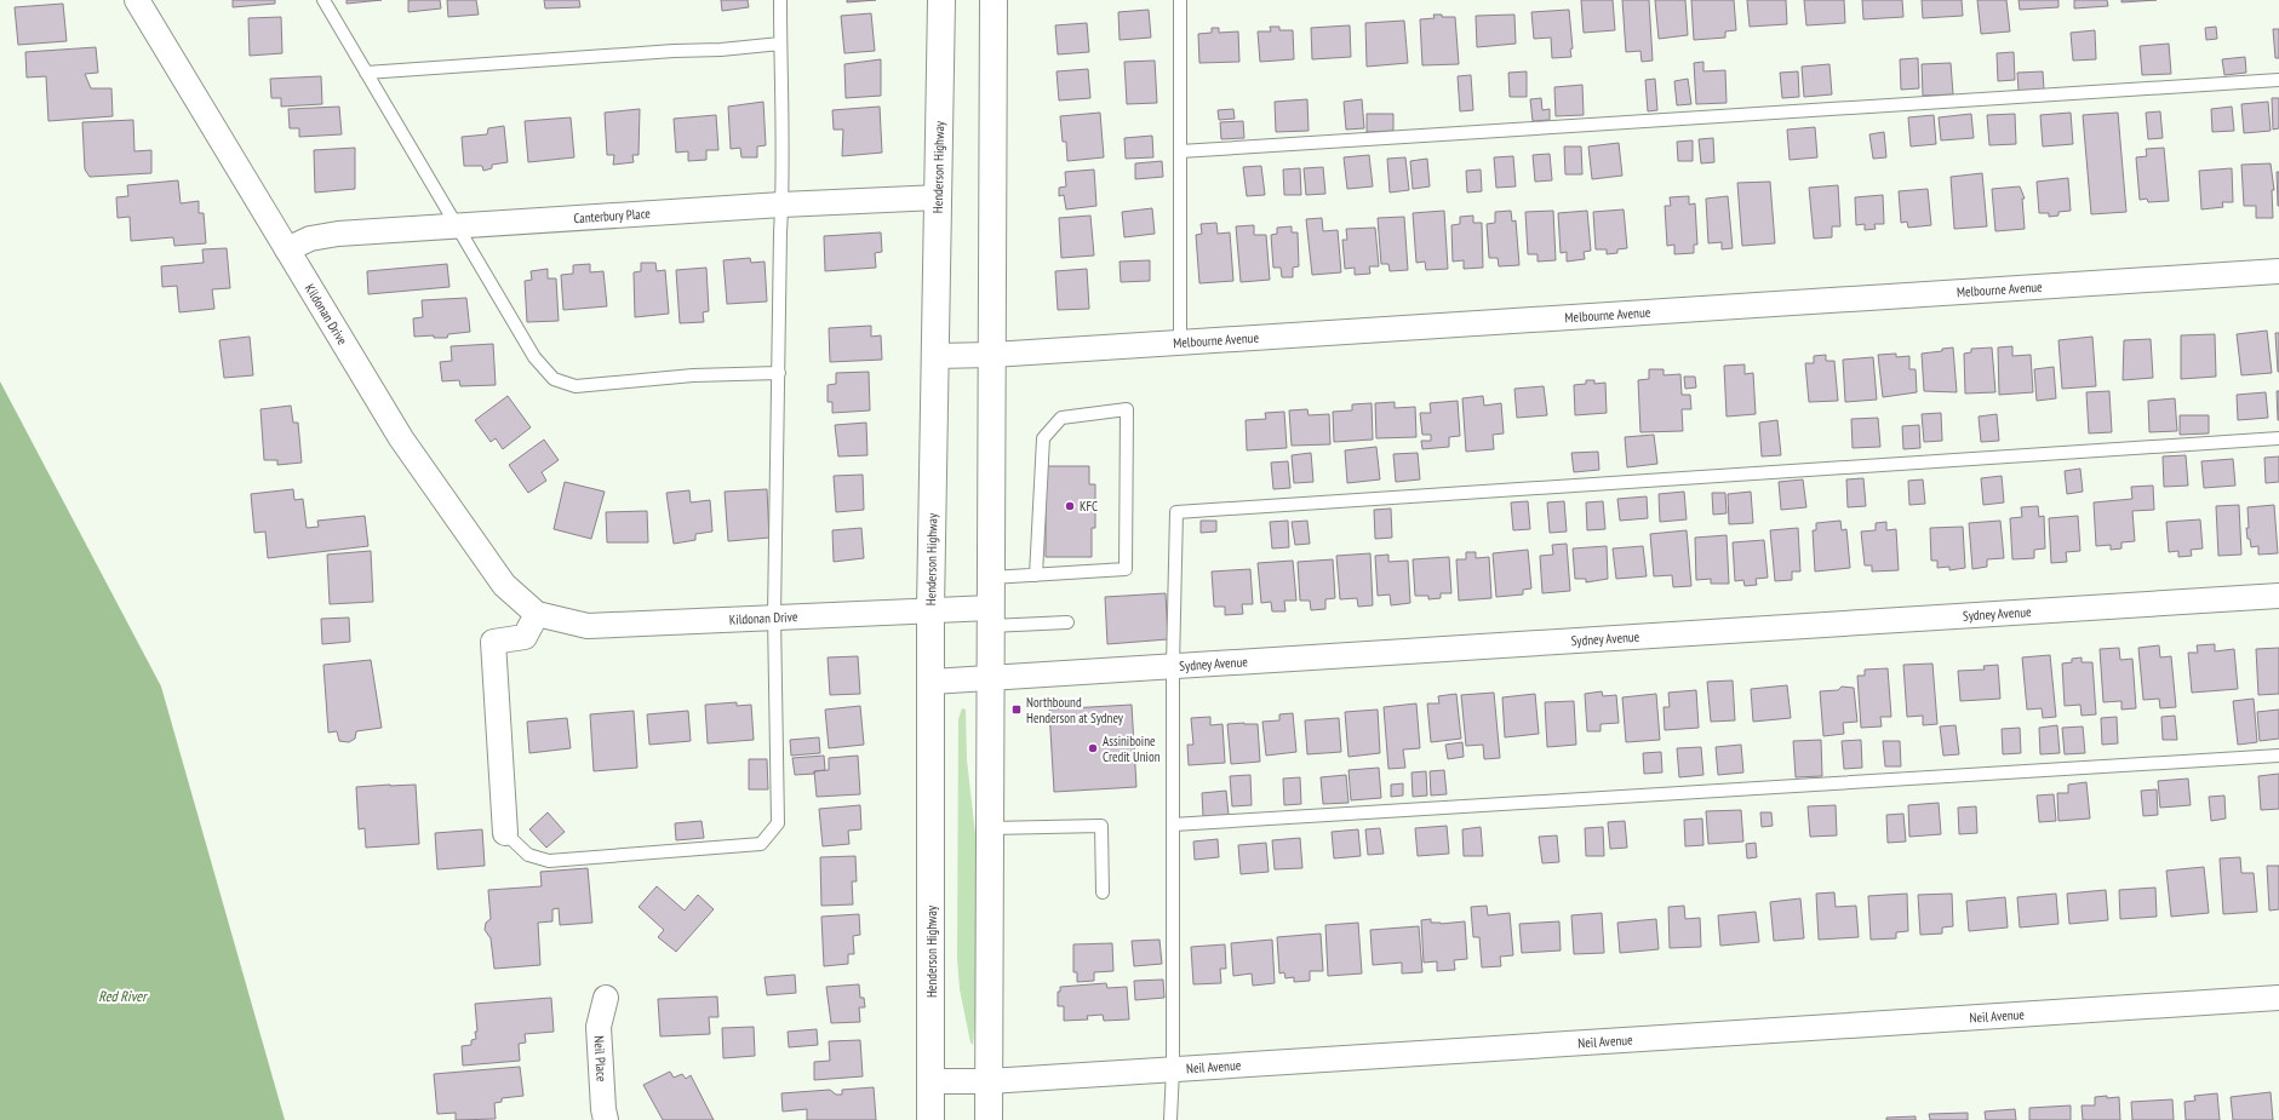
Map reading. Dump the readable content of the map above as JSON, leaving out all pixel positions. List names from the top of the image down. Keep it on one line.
{"streets":{"main road":["Henderson Highway"],"street":["Canterbury Place","Melbourne Avenue","Kildonan Drive","Sydney Avenue","Neil Avenue","Neil Place"]},"crossings":[["Henderson Highway","Canterbury Place"],["Henderson Highway","Melbourne Avenue"],["Henderson Highway","Kildonan Drive"],["Henderson Highway","Sydney Avenue"],["Henderson Highway","Neil Avenue"],["Canterbury Place","Kildonan Drive"]],"water":["Red River"],"places":{"other":["KFC","Assiniboine Credit Union"],"transit":["Northbound Henderson at Sydney"]}}
